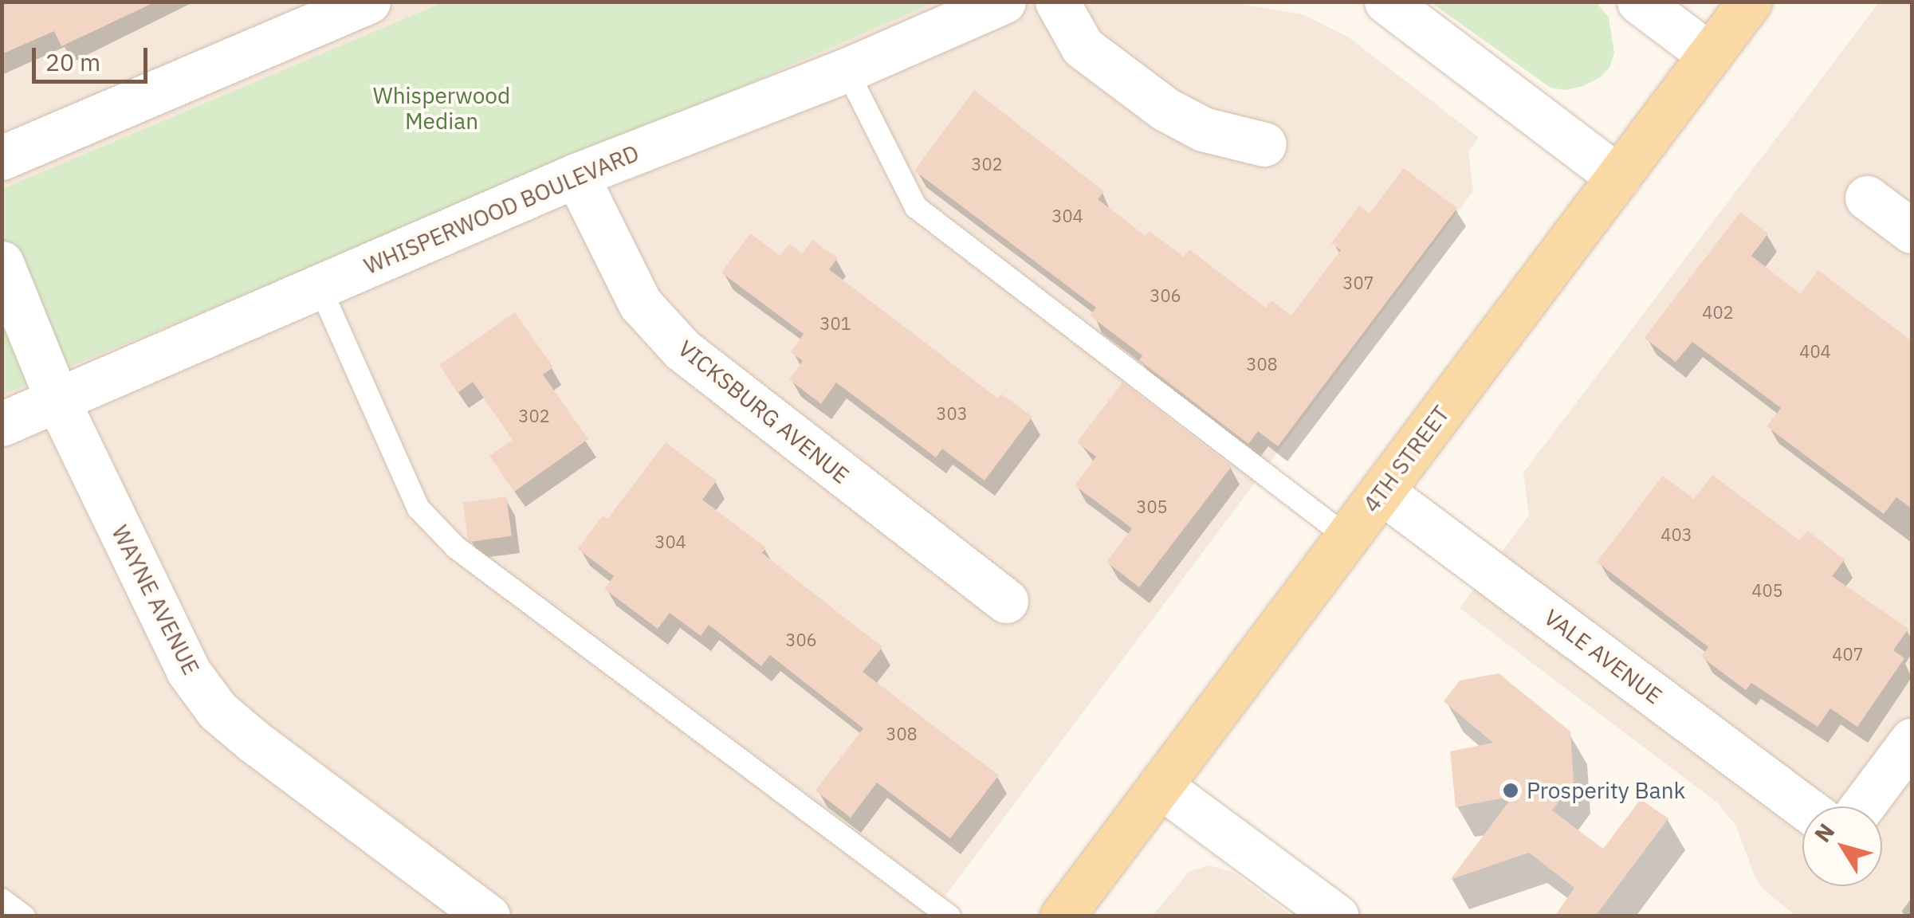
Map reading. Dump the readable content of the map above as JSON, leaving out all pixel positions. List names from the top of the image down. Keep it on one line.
{"streets":{"main road":["4TH STREET"],"street":["WHISPERWOOD BOULEVARD","VICKSBURG AVENUE","WAYNE AVENUE","VALE AVENUE"]},"crossings":[["WHISPERWOOD BOULEVARD","VICKSBURG AVENUE"],["WHISPERWOOD BOULEVARD","WAYNE AVENUE"],["4TH STREET","VALE AVENUE"]],"parks":["Whisperwood Median"],"places":["Prosperity Bank"],"house_numbers":["302","304","307","306","402","301","404","308","303","302","305","403","304","405","306","407","308"],"scale_bar":"20 m","north":"top left"}
